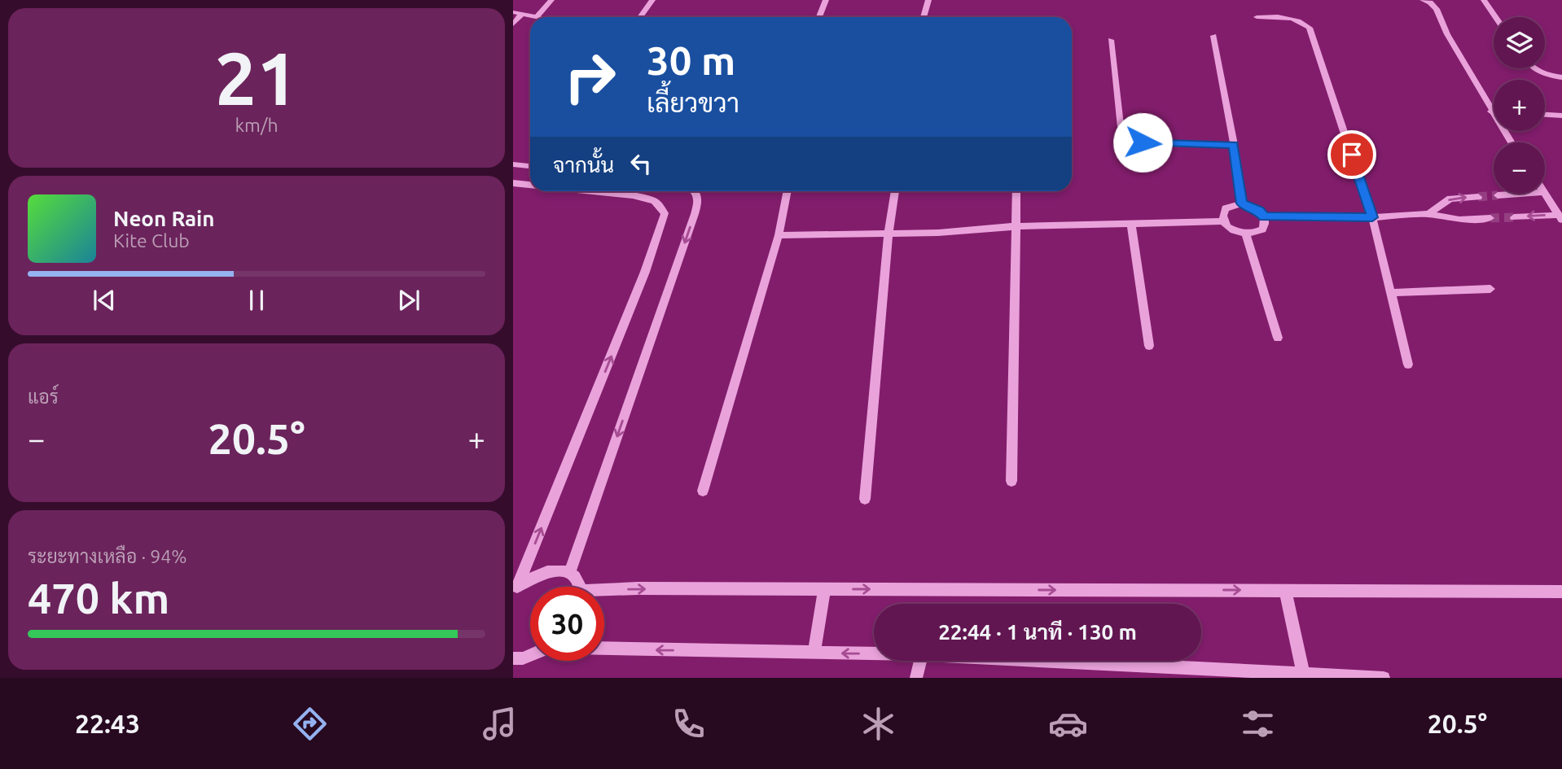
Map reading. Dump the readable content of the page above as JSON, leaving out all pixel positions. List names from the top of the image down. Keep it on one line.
{"page":{"tile":[["21","km/h"],"แอร์",["ระยะทางเหลือ · 94%","470 km"]],"map_buttons":["+","−"],"turn":["30 m","เลี้ยวขวา"],"then":"จากนั้น","song":["Neon Rain","Kite Club"],"heat":["−","20.5°","+"],"limit":"30","trip":"22:44 · 1 นาที · 130 m","tabs":["22:43","20.5°"]}}
